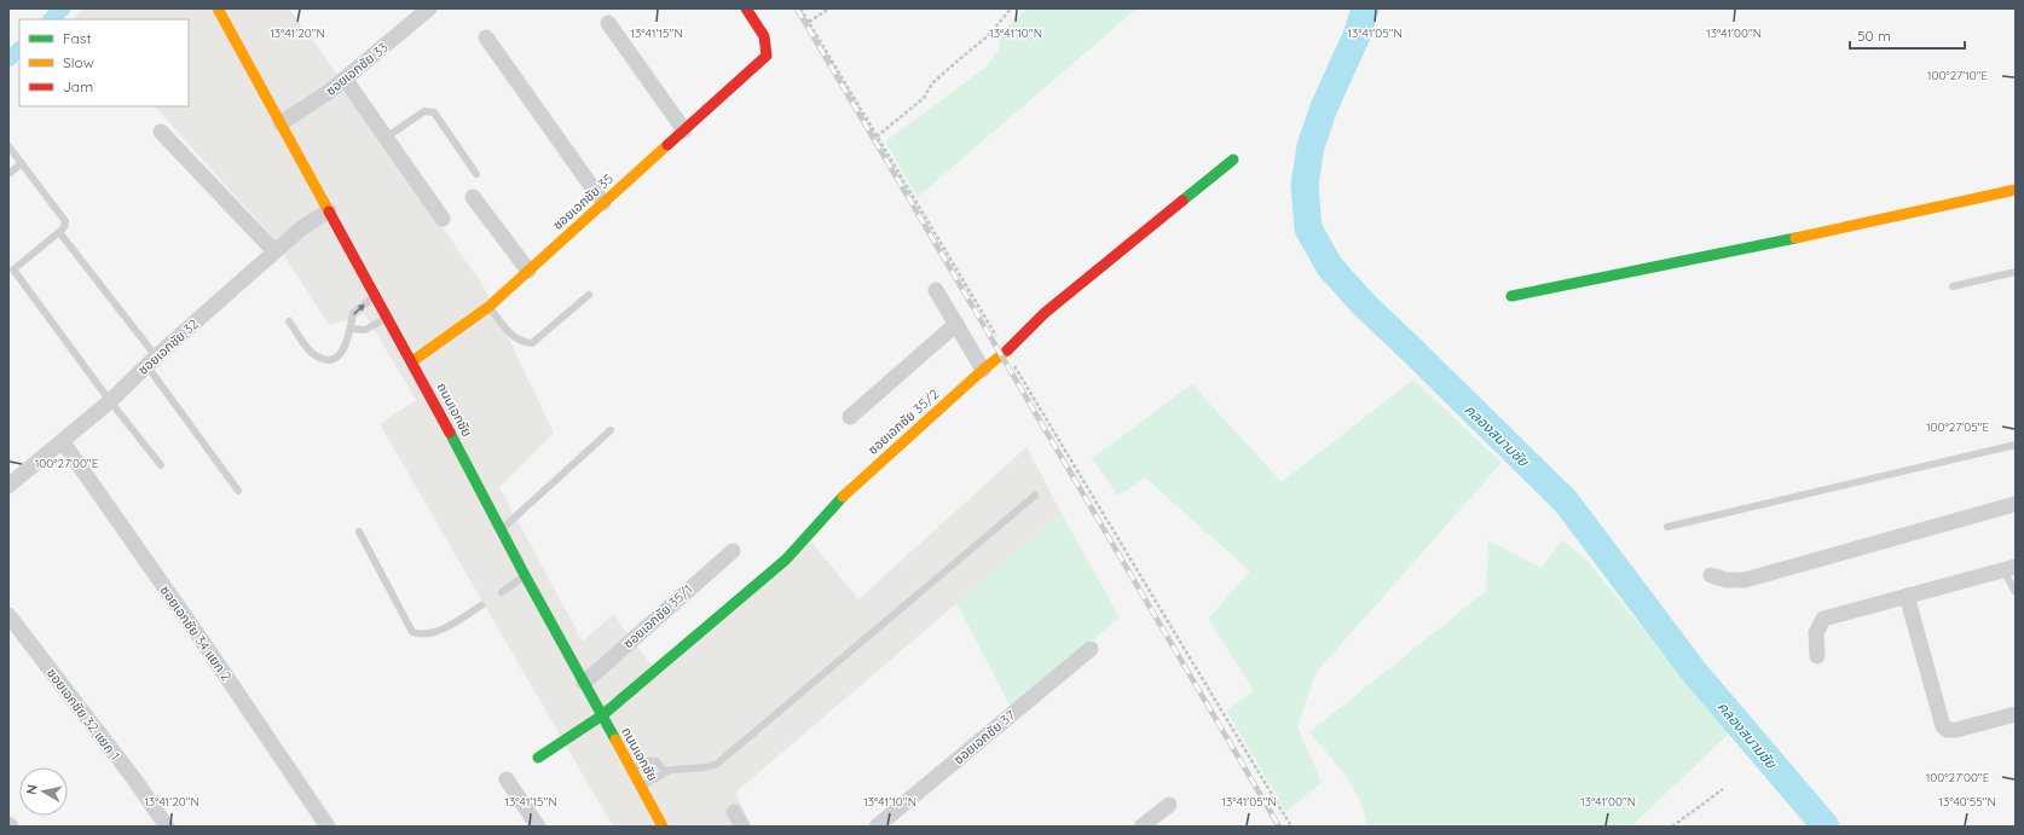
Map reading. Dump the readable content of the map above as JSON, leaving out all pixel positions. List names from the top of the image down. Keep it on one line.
{"streets":{"street":["ซอยเอกชัย 33","ซอยเอกชัย 35","ซอยเอกชัย 32","ถนนเอกชัย","ซอยเอกชัย 35/2","ซอยเอกชัย 35/1","ซอยเอกชัย 34 แยก 2","ซอยเอกชัย 32 แยก 1","ซอยเอกชัย 37"]},"crossings":[["ซอยเอกชัย 33","ถนนเอกชัย"],["ซอยเอกชัย 35","ถนนเอกชัย"],["ซอยเอกชัย 32","ถนนเอกชัย"],["ซอยเอกชัย 32","ซอยเอกชัย 34 แยก 2"],["ถนนเอกชัย","ซอยเอกชัย 35/2"],["ถนนเอกชัย","ซอยเอกชัย 35/1"]],"water":["คลองสนามชัย"],"legend":["Fast","Slow","Jam"],"scale_bar":"50 m","north":"left","coordinates":["13°41'20\"N","13°41'15\"N","13°41'10\"N","13°41'05\"N","13°41'00\"N","100°27'10\"E","100°27'05\"E","100°27'00\"E","13°40'55\"N"]}
